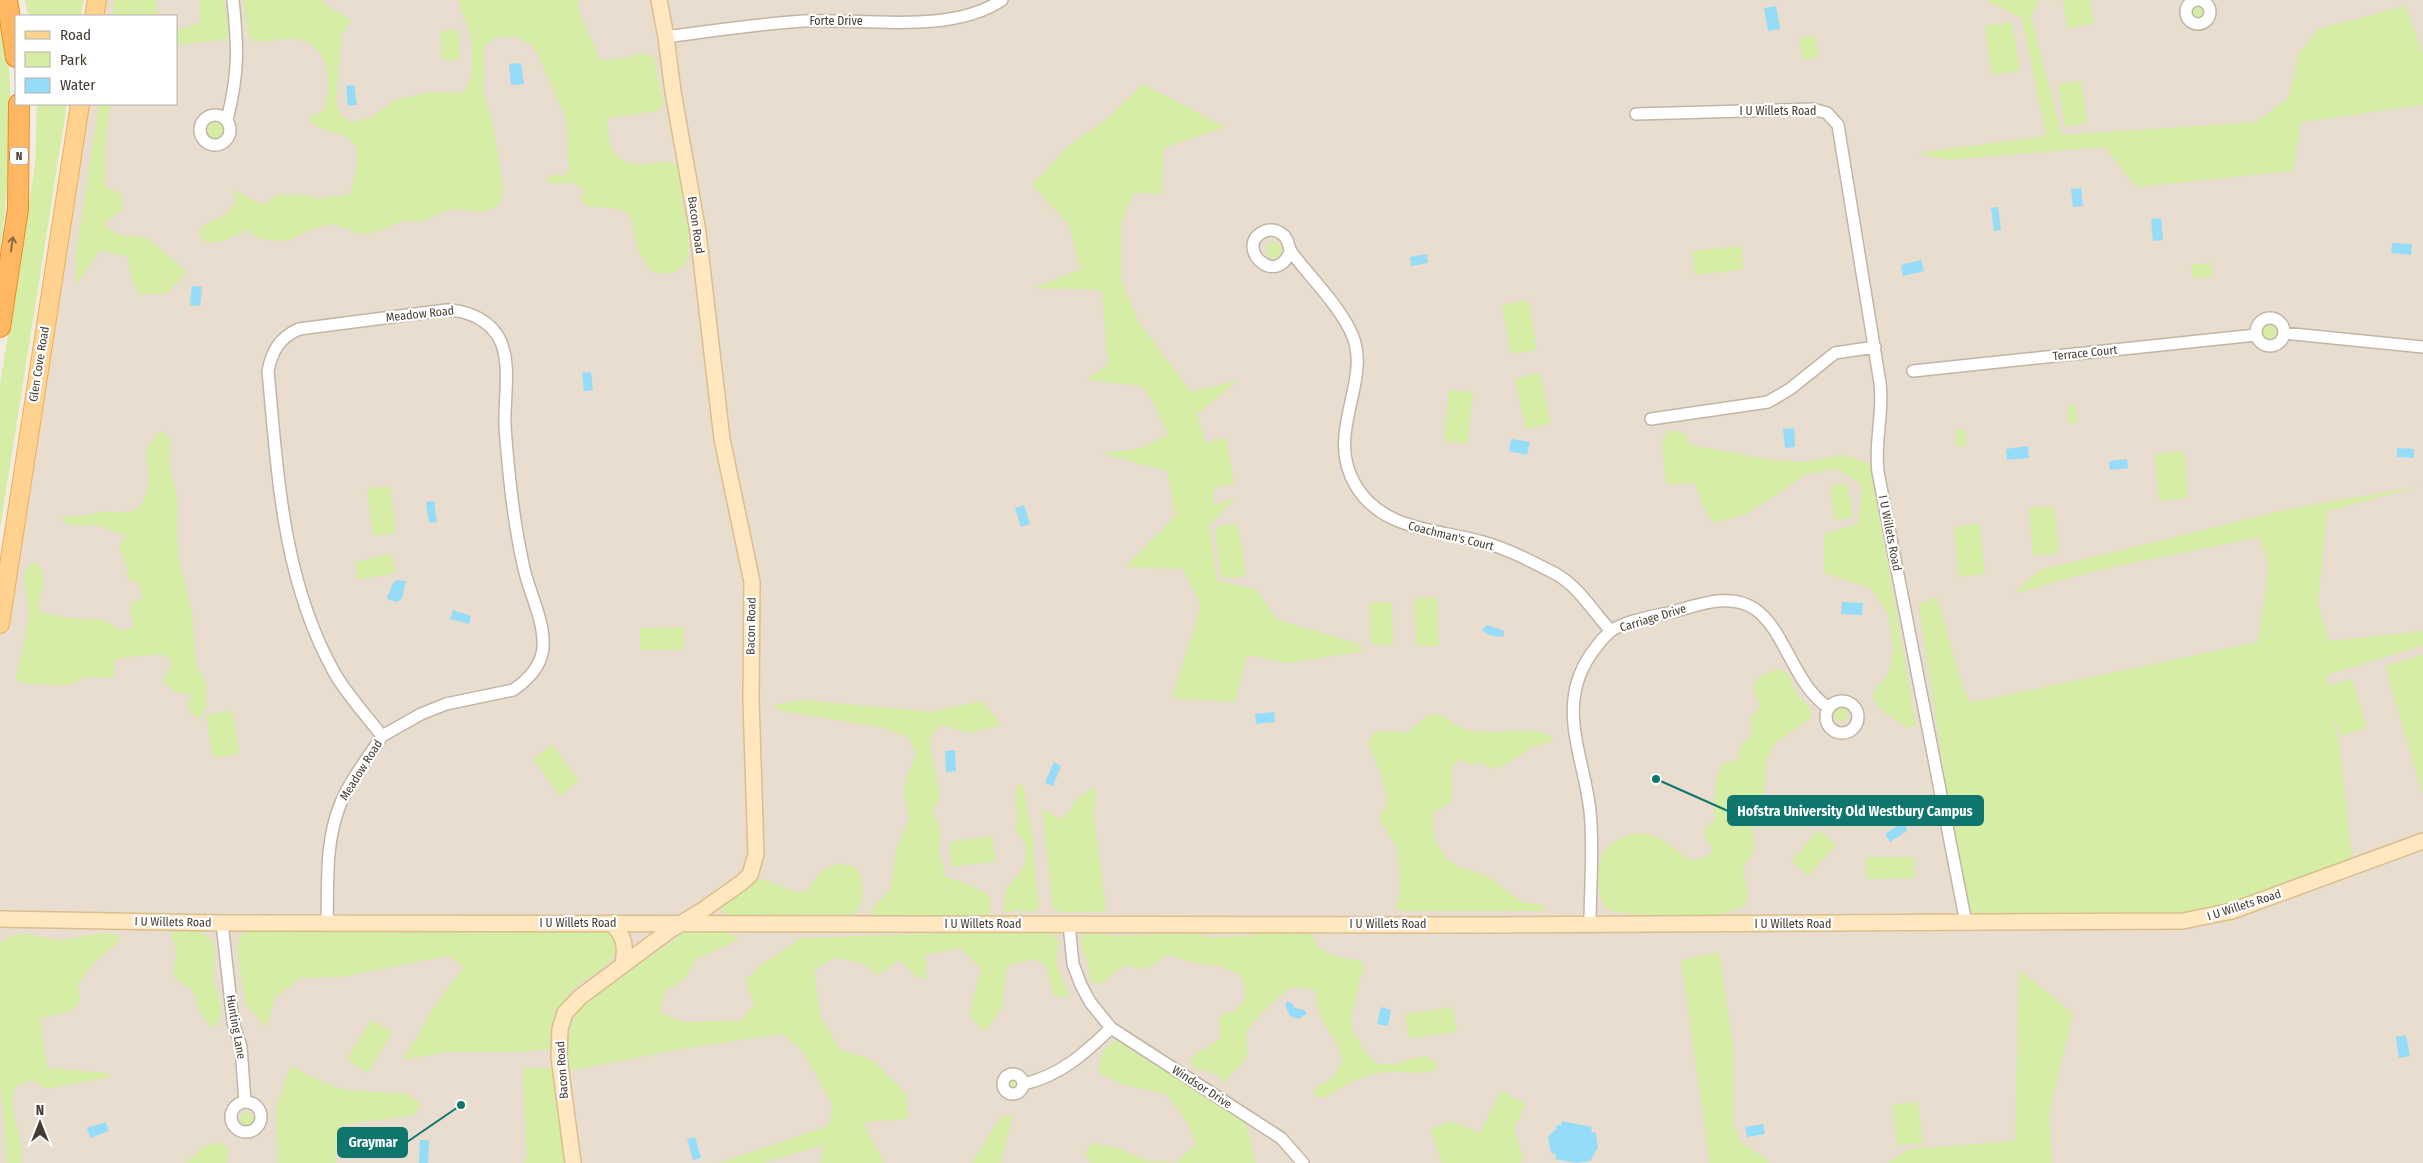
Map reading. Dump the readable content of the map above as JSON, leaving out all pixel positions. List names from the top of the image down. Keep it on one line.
{"streets":{"highway":["N"],"main road":["Glen Cove Road"],"street":["Forte Drive","I U Willets Road","Bacon Road","Meadow Road","Terrace Court","Coachman's Court","Carriage Drive","Hunting Lane","Windsor Drive"]},"crossings":[["Forte Drive","Bacon Road"],["I U Willets Road","Bacon Road"],["I U Willets Road","Meadow Road"],["I U Willets Road","Carriage Drive"],["I U Willets Road","Hunting Lane"],["I U Willets Road","Windsor Drive"],["Coachman's Court","Carriage Drive"]],"places":["Hofstra University Old Westbury Campus","Graymar"],"legend":["Road","Park","Water"],"north":"top"}
